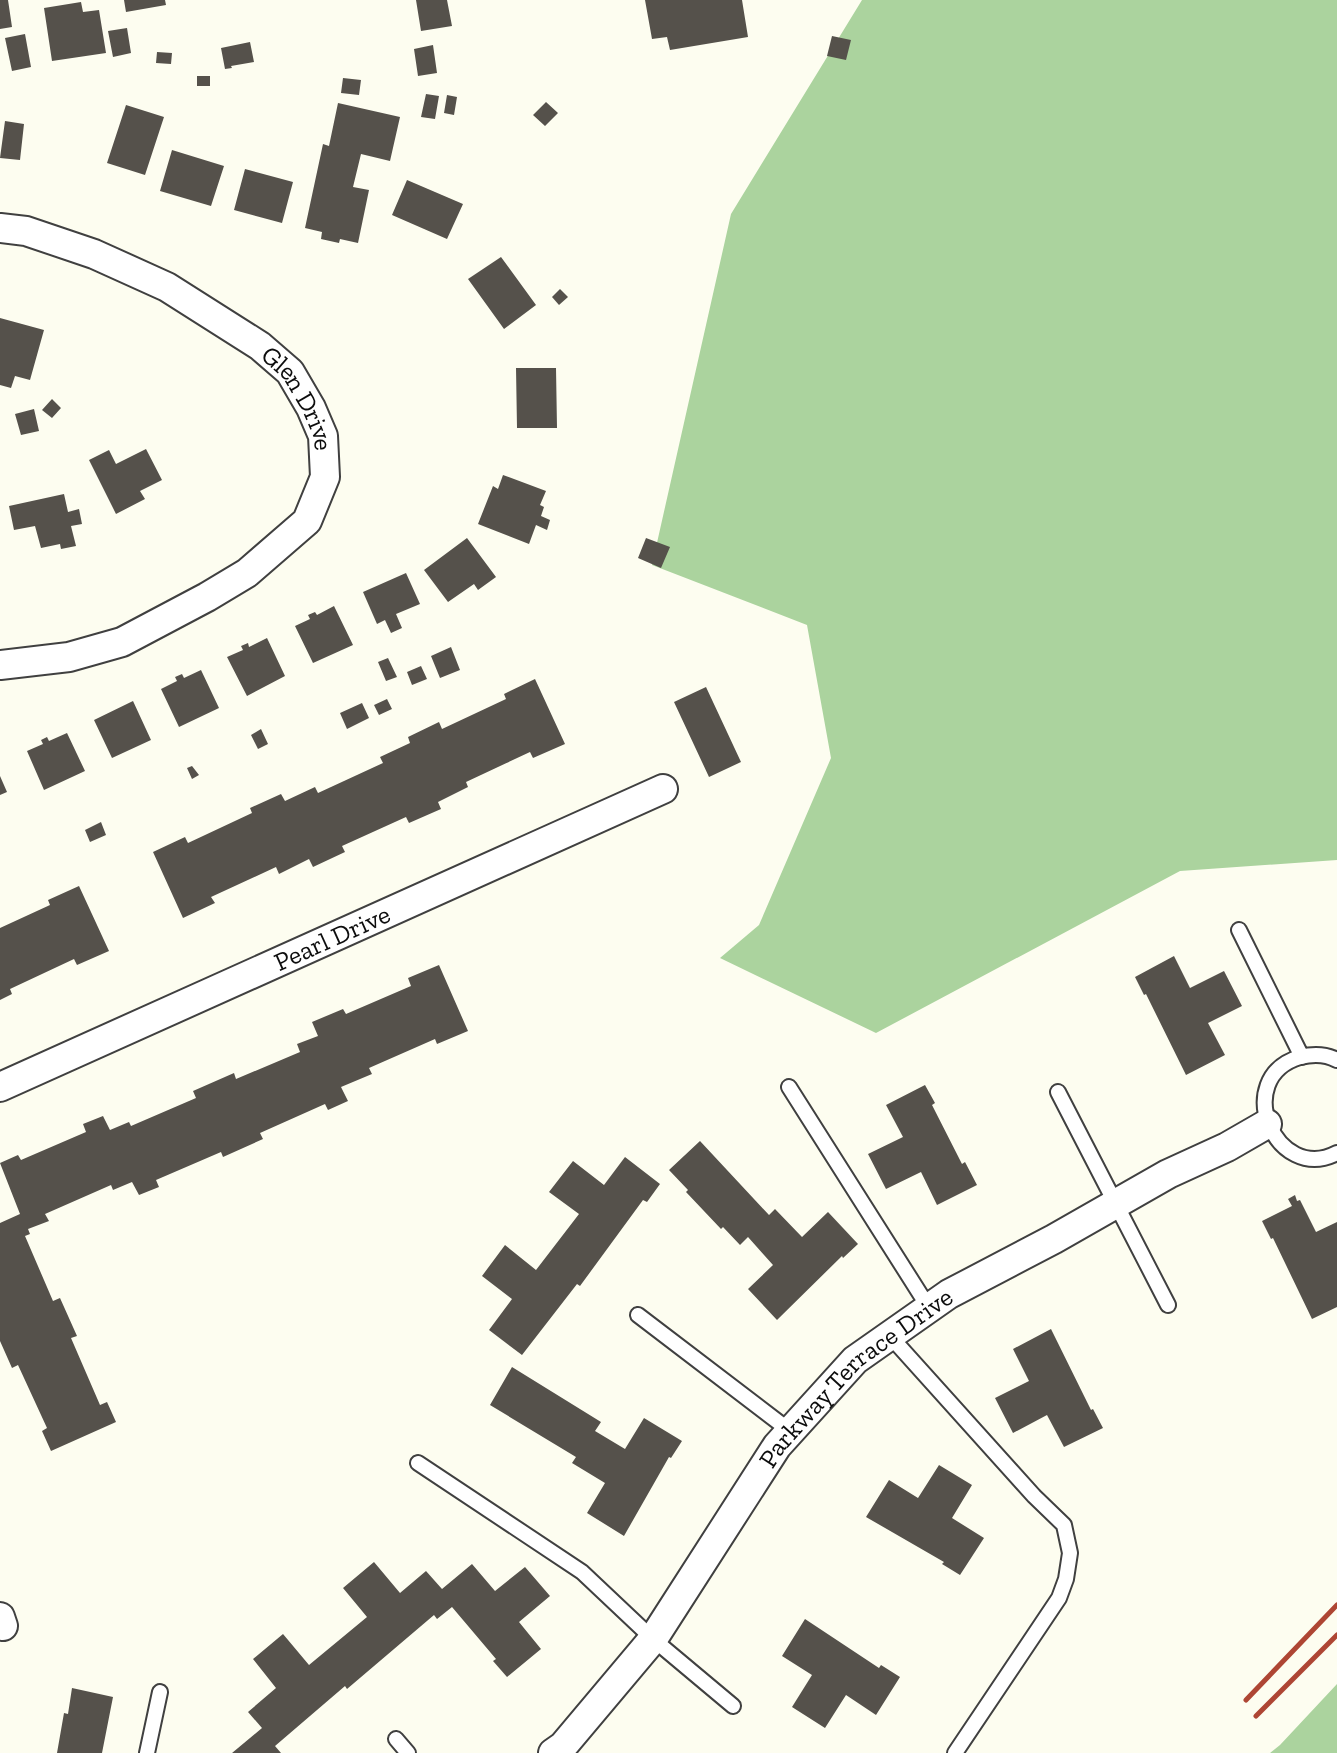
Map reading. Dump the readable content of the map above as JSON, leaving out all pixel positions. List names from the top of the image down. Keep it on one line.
{"streets":{"street":["Glen Drive","Pearl Drive","Parkway Terrace Drive"]}}
